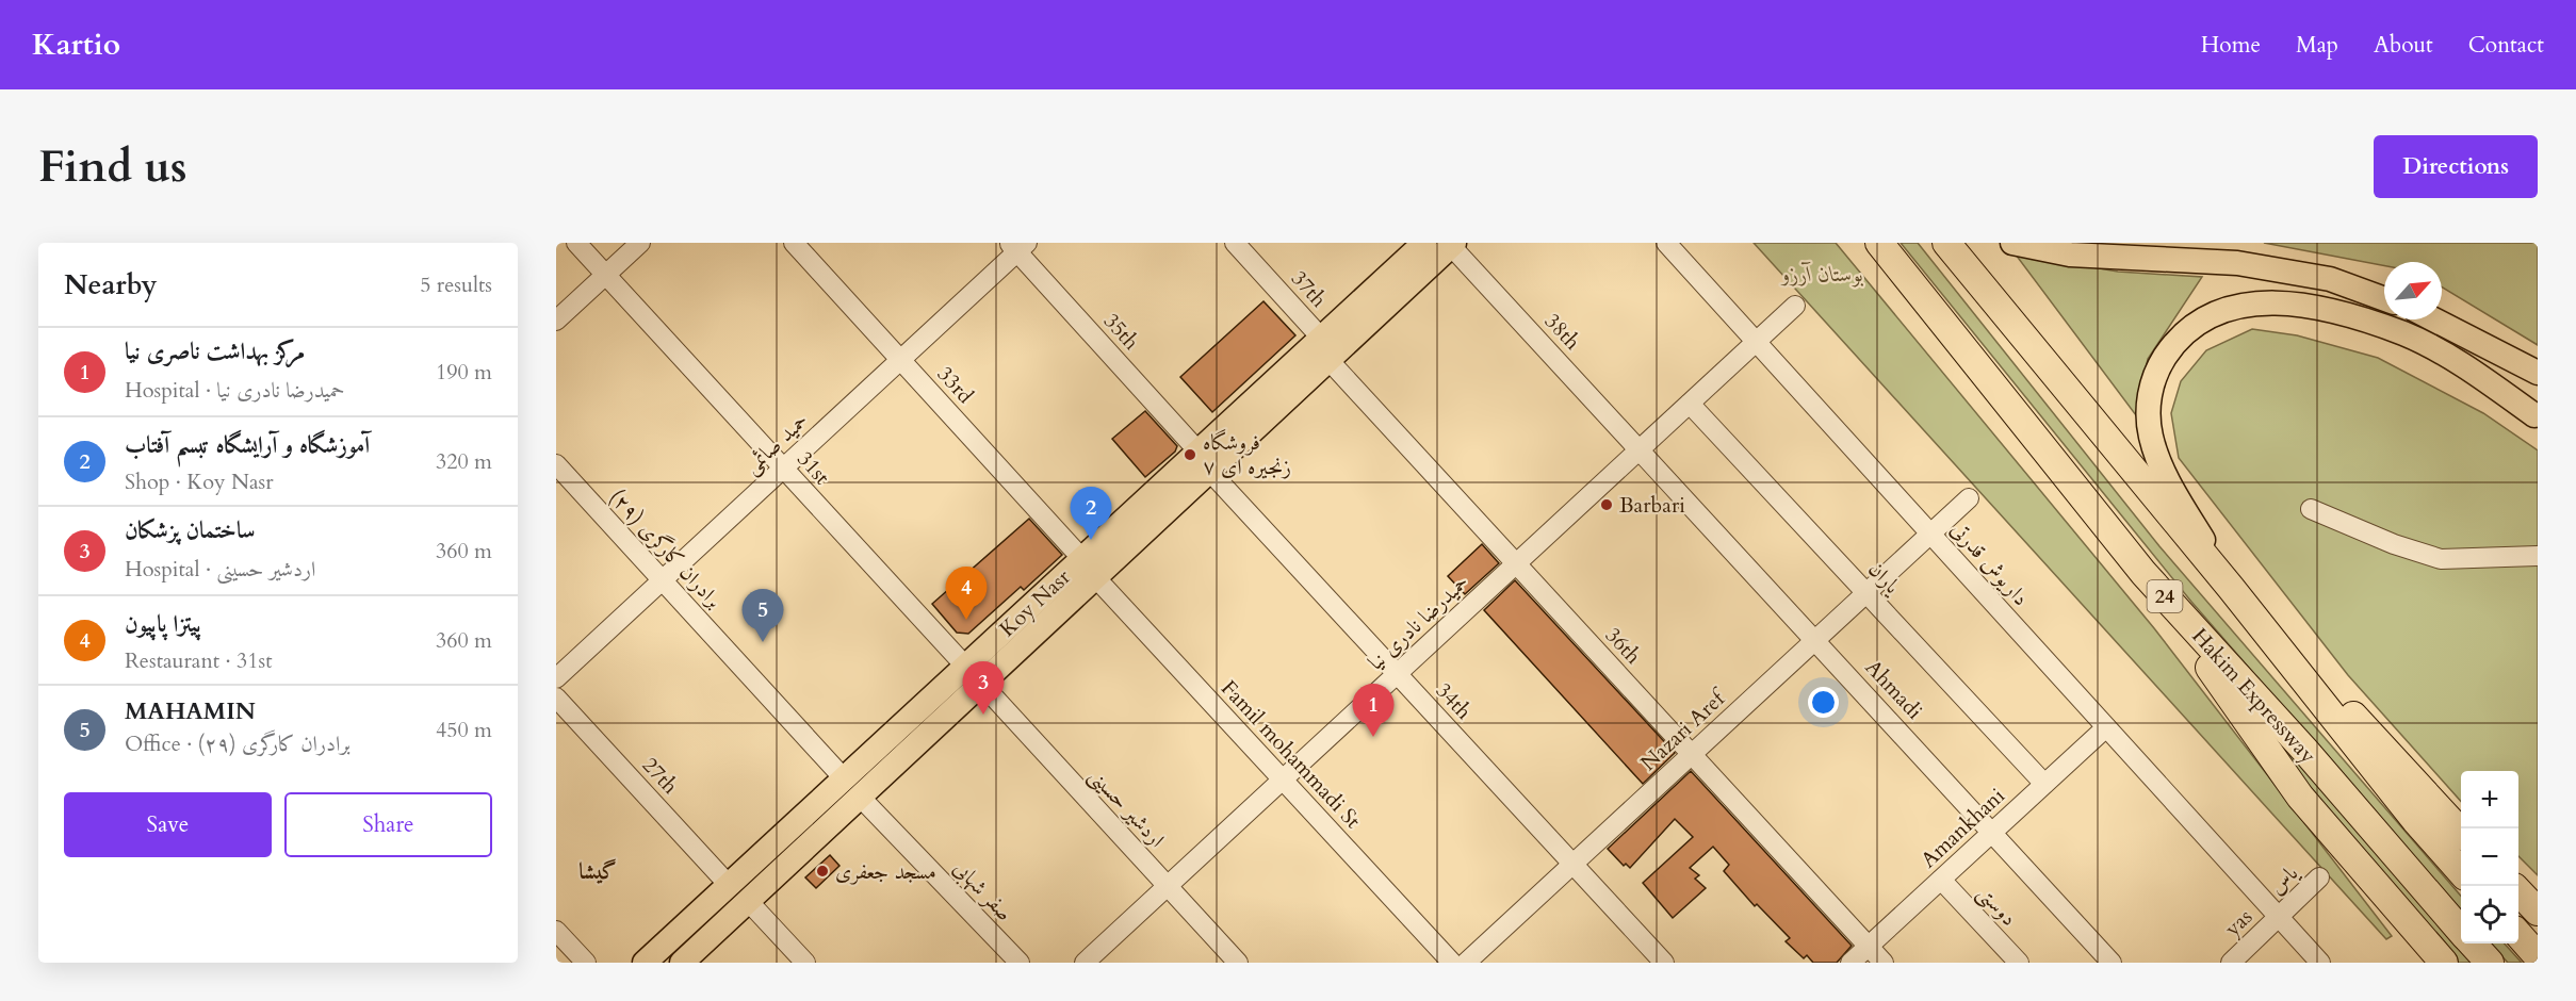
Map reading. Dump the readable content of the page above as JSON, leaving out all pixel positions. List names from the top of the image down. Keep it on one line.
{"streets":{"highway":["24","Hakim Expressway"],"main road":["Koy Nasr"],"street":["37th","35th","38th","33rd","حمید صائمی","31st","برادران کارگری (۲۹)","داریوش قدرتی","یاران","حمیدرضا نادری نیا","36th","Ahmadi","34th","Nazari Aref","Famil mohammadi St","27th","اردشیر حسینی","Amankhani","یاس","صفر شهابی","دوستی","yas"]},"crossings":[["37th","Koy Nasr"],["37th","36th"],["35th","حمید صائمی"],["35th","Koy Nasr"],["35th","34th"],["38th","Koy Nasr"],["38th","حمیدرضا نادری نیا"],["38th","Ahmadi"],["33rd","حمید صائمی"],["33rd","Koy Nasr"],["33rd","Famil mohammadi St"],["حمید صائمی","31st"],["حمید صائمی","برادران کارگری (۲۹)"],["31st","Koy Nasr"],["31st","اردشیر حسینی"],["برادران کارگری (۲۹)","Koy Nasr"],["داریوش قدرتی","حمیدرضا نادری نیا"],["داریوش قدرتی","Nazari Aref"],["داریوش قدرتی","Amankhani"],["داریوش قدرتی","یاس"],["داریوش قدرتی","yas"],["یاران","حمیدرضا نادری نیا"],["یاران","Nazari Aref"],["یاران","Amankhani"],["Koy Nasr","36th"],["Koy Nasr","34th"],["Koy Nasr","Famil mohammadi St"],["Koy Nasr","27th"],["Koy Nasr","اردشیر حسینی"],["Koy Nasr","صفر شهابی"],["حمیدرضا نادری نیا","36th"],["حمیدرضا نادری نیا","Ahmadi"],["حمیدرضا نادری نیا","34th"],["حمیدرضا نادری نیا","Famil mohammadi St"],["حمیدرضا نادری نیا","اردشیر حسینی"],["36th","Nazari Aref"],["36th","Amankhani"],["Ahmadi","Nazari Aref"],["Ahmadi","Amankhani"],["34th","Nazari Aref"],["Amankhani","دوستی"],["یاس","yas"]],"districts":["گیشا"],"parks":["بوستان آرزو"],"places":["فروشگاه زنجیره ای ۷","Barbari","مسجد جعفری"],"north":"top right","page":{"header":"Kartio","nav":["Home","Map","About","Contact"],"buttons":["Directions",["Save","Share"]],"title":"Find us","heading":["Nearby","5 results"],"list":[{"mark":"1","name":"مرکز بهداشت ناصری نیا","note":"Hospital · حمیدرضا نادری نیا","value":"190 m"},{"mark":"2","name":"آموزشگاه و آرایشگاه تبسم آفتاب","note":"Shop · Koy Nasr","value":"320 m"},{"mark":"3","name":"ساختمان پزشکان","note":"Hospital · اردشیر حسینی","value":"360 m"},{"mark":"4","name":"پیتزا پاپیون","note":"Restaurant · 31st","value":"360 m"},{"mark":"5","name":"MAHAMIN","note":"Office · برادران کارگری (۲۹)","value":"450 m"}],"pins":["2","4","5","3","1"],"map_buttons":["+","−"]}}
